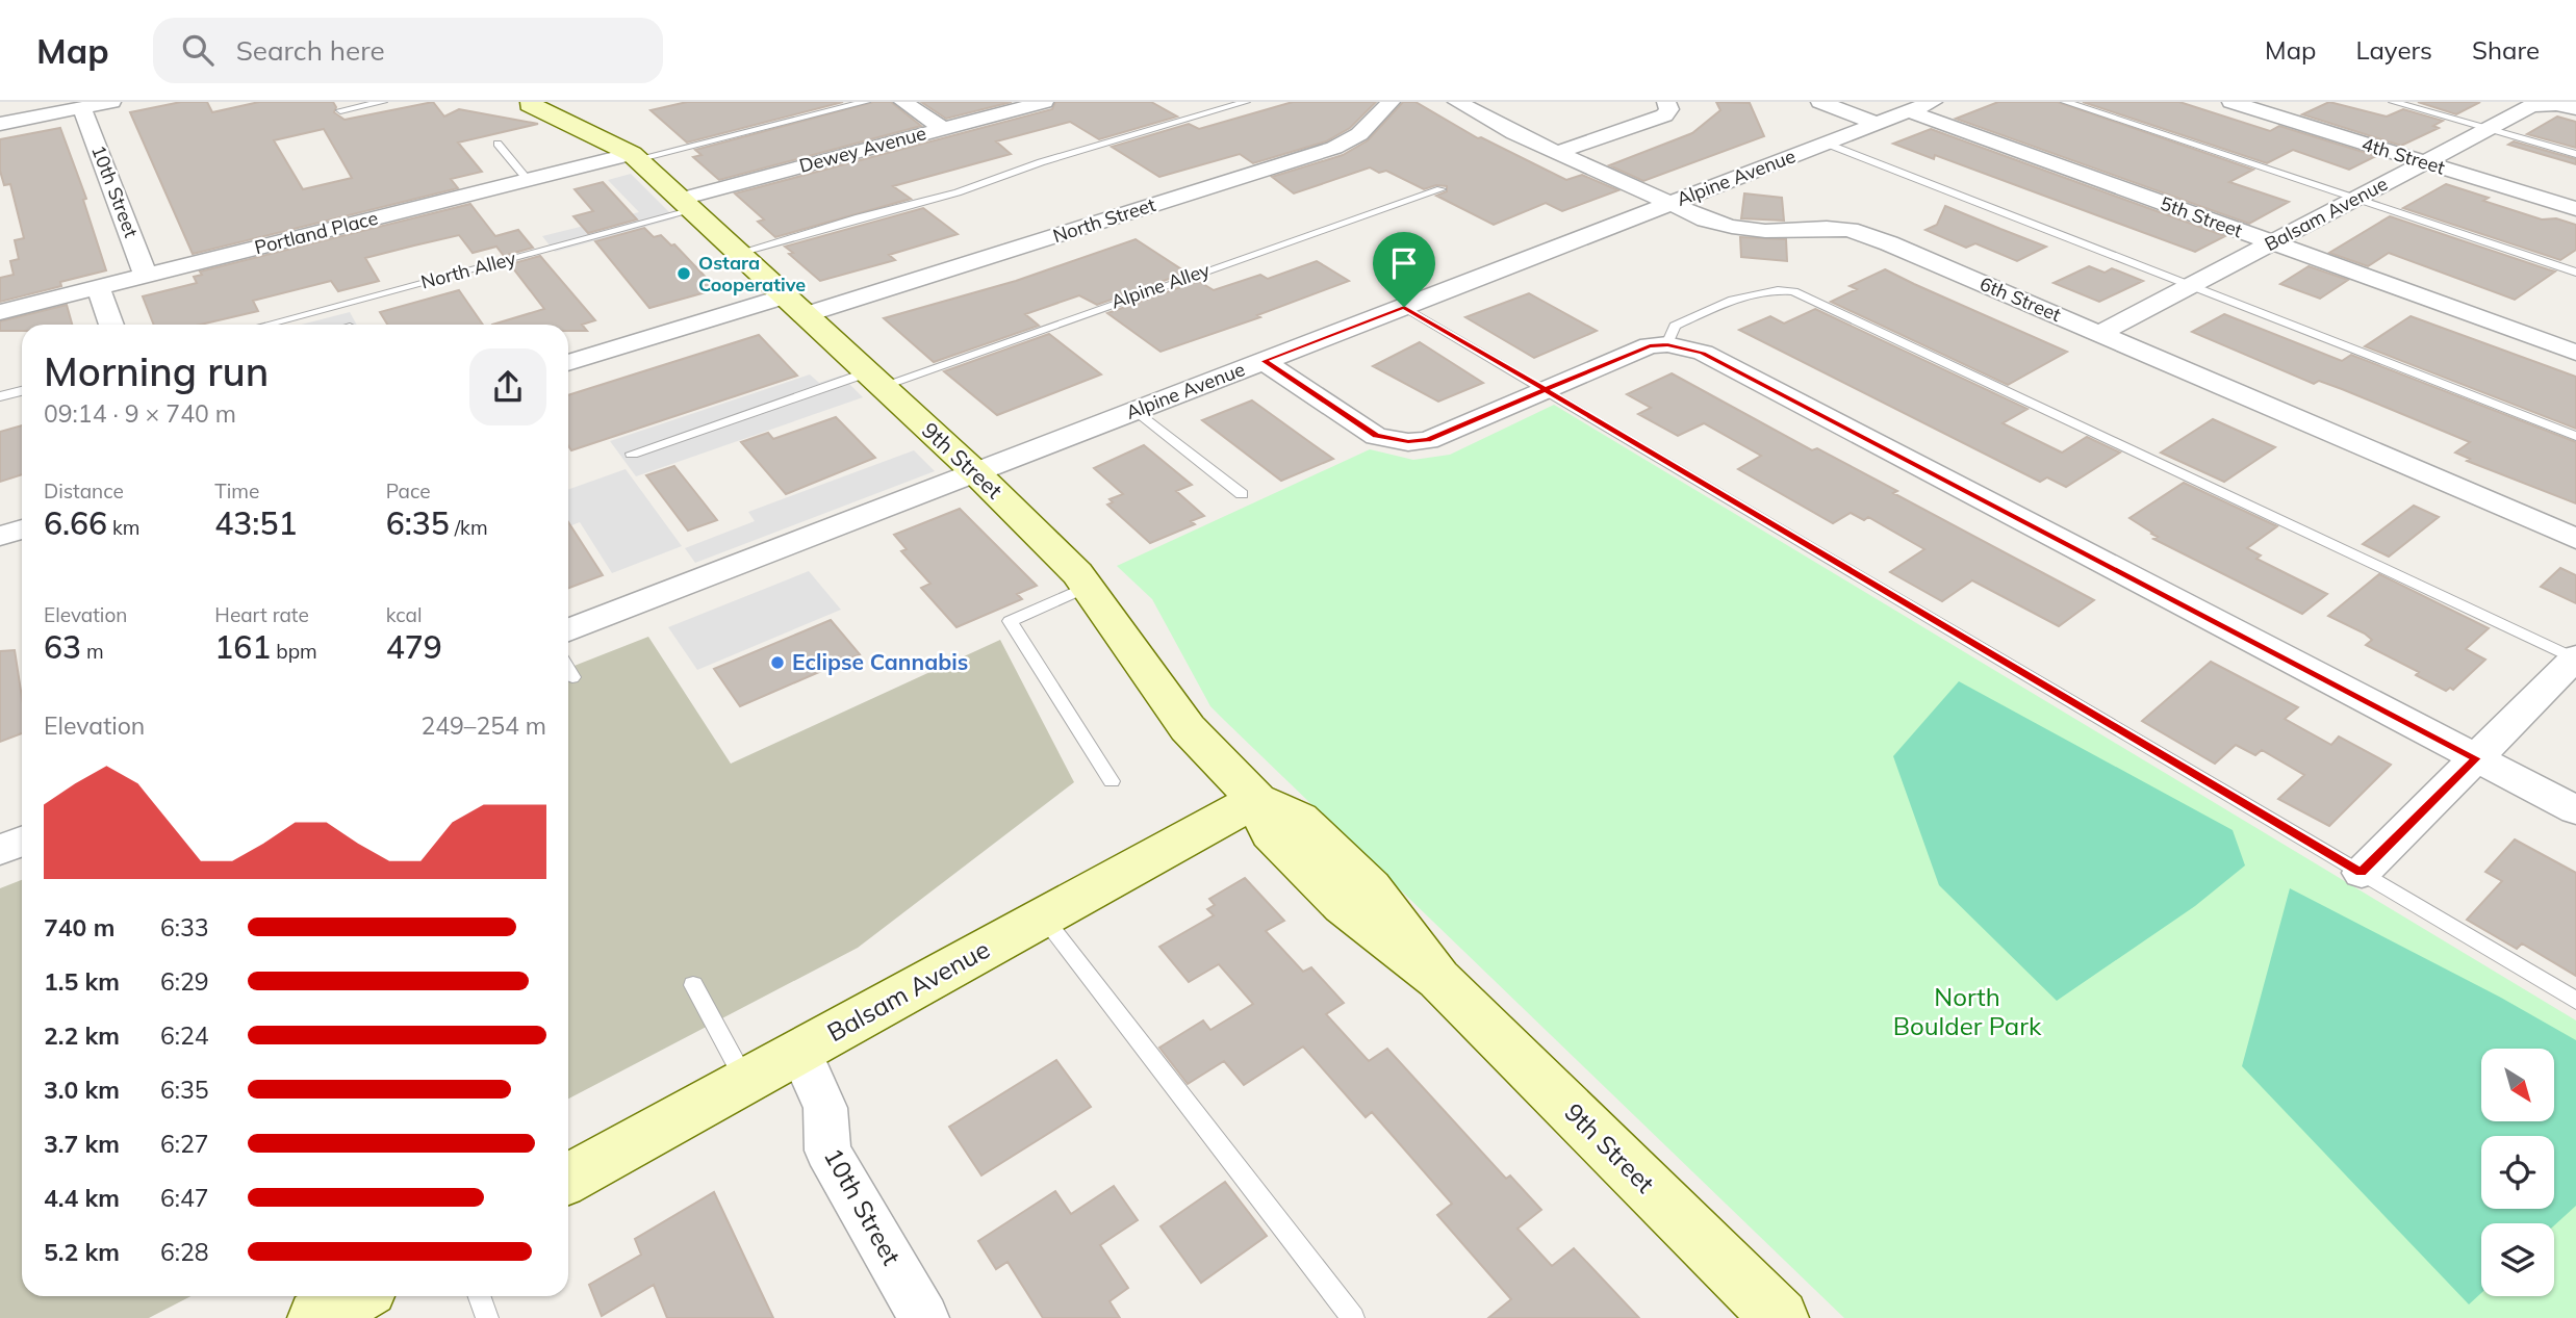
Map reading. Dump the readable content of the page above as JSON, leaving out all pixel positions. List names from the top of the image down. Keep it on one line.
{"streets":{"street":["Dewey Avenue","4th Street","Alpine Avenue","10th Street","Balsam Avenue","5th Street","North Street","Portland Place","6th Street","9th Street"],"lane":["North Alley","Alpine Alley"]},"crossings":[["Dewey Avenue","North Alley"],["Dewey Avenue","9th Street"],["4th Street","Balsam Avenue"],["Alpine Avenue","5th Street"],["Alpine Avenue","6th Street"],["Alpine Avenue","9th Street"],["10th Street","Balsam Avenue"],["10th Street","Portland Place"],["Balsam Avenue","5th Street"],["Balsam Avenue","6th Street"],["Balsam Avenue","9th Street"],["North Street","9th Street"],["Portland Place","9th Street"],["North Alley","9th Street"],["Alpine Alley","9th Street"]],"parks":["North Boulder Park"],"places":["Ostara Cooperative","Eclipse Cannabis"],"north":"bottom right","page":{"header":"Map","search":"Search here","nav":["Map","Layers","Share"],"heading":["Morning run","09:14 · 9 × 740 m"],"stats":[["Distance","6.66 km"],["Time","43:51"],["Pace","6:35 /km"],["Elevation","63 m"],["Heart rate","161 bpm"],["kcal","479"]],"chart":["Elevation","249–254 m"],"list":[{"name":"740 m","note":"6:33"},{"name":"1.5 km","note":"6:29"},{"name":"2.2 km","note":"6:24"},{"name":"3.0 km","note":"6:35"},{"name":"3.7 km","note":"6:27"},{"name":"4.4 km","note":"6:47"},{"name":"5.2 km","note":"6:28"}]}}
